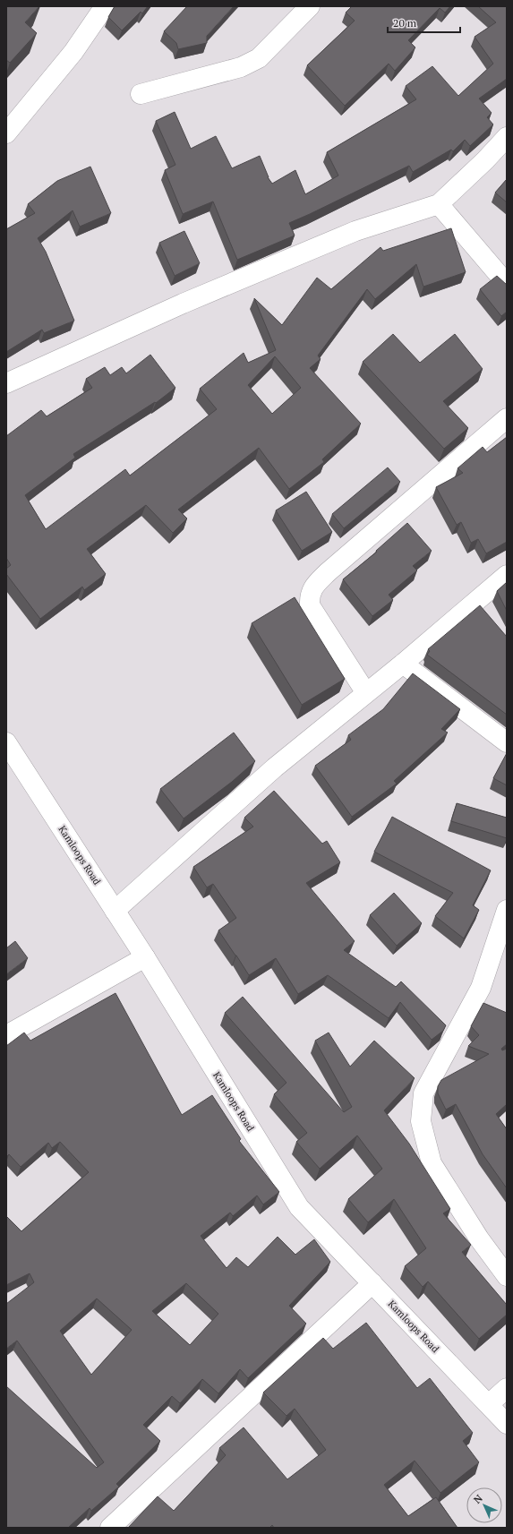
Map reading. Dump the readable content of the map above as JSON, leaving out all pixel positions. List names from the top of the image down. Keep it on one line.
{"streets":{"street":["Kamloops Road"]},"scale_bar":"20 m","north":"top left"}
